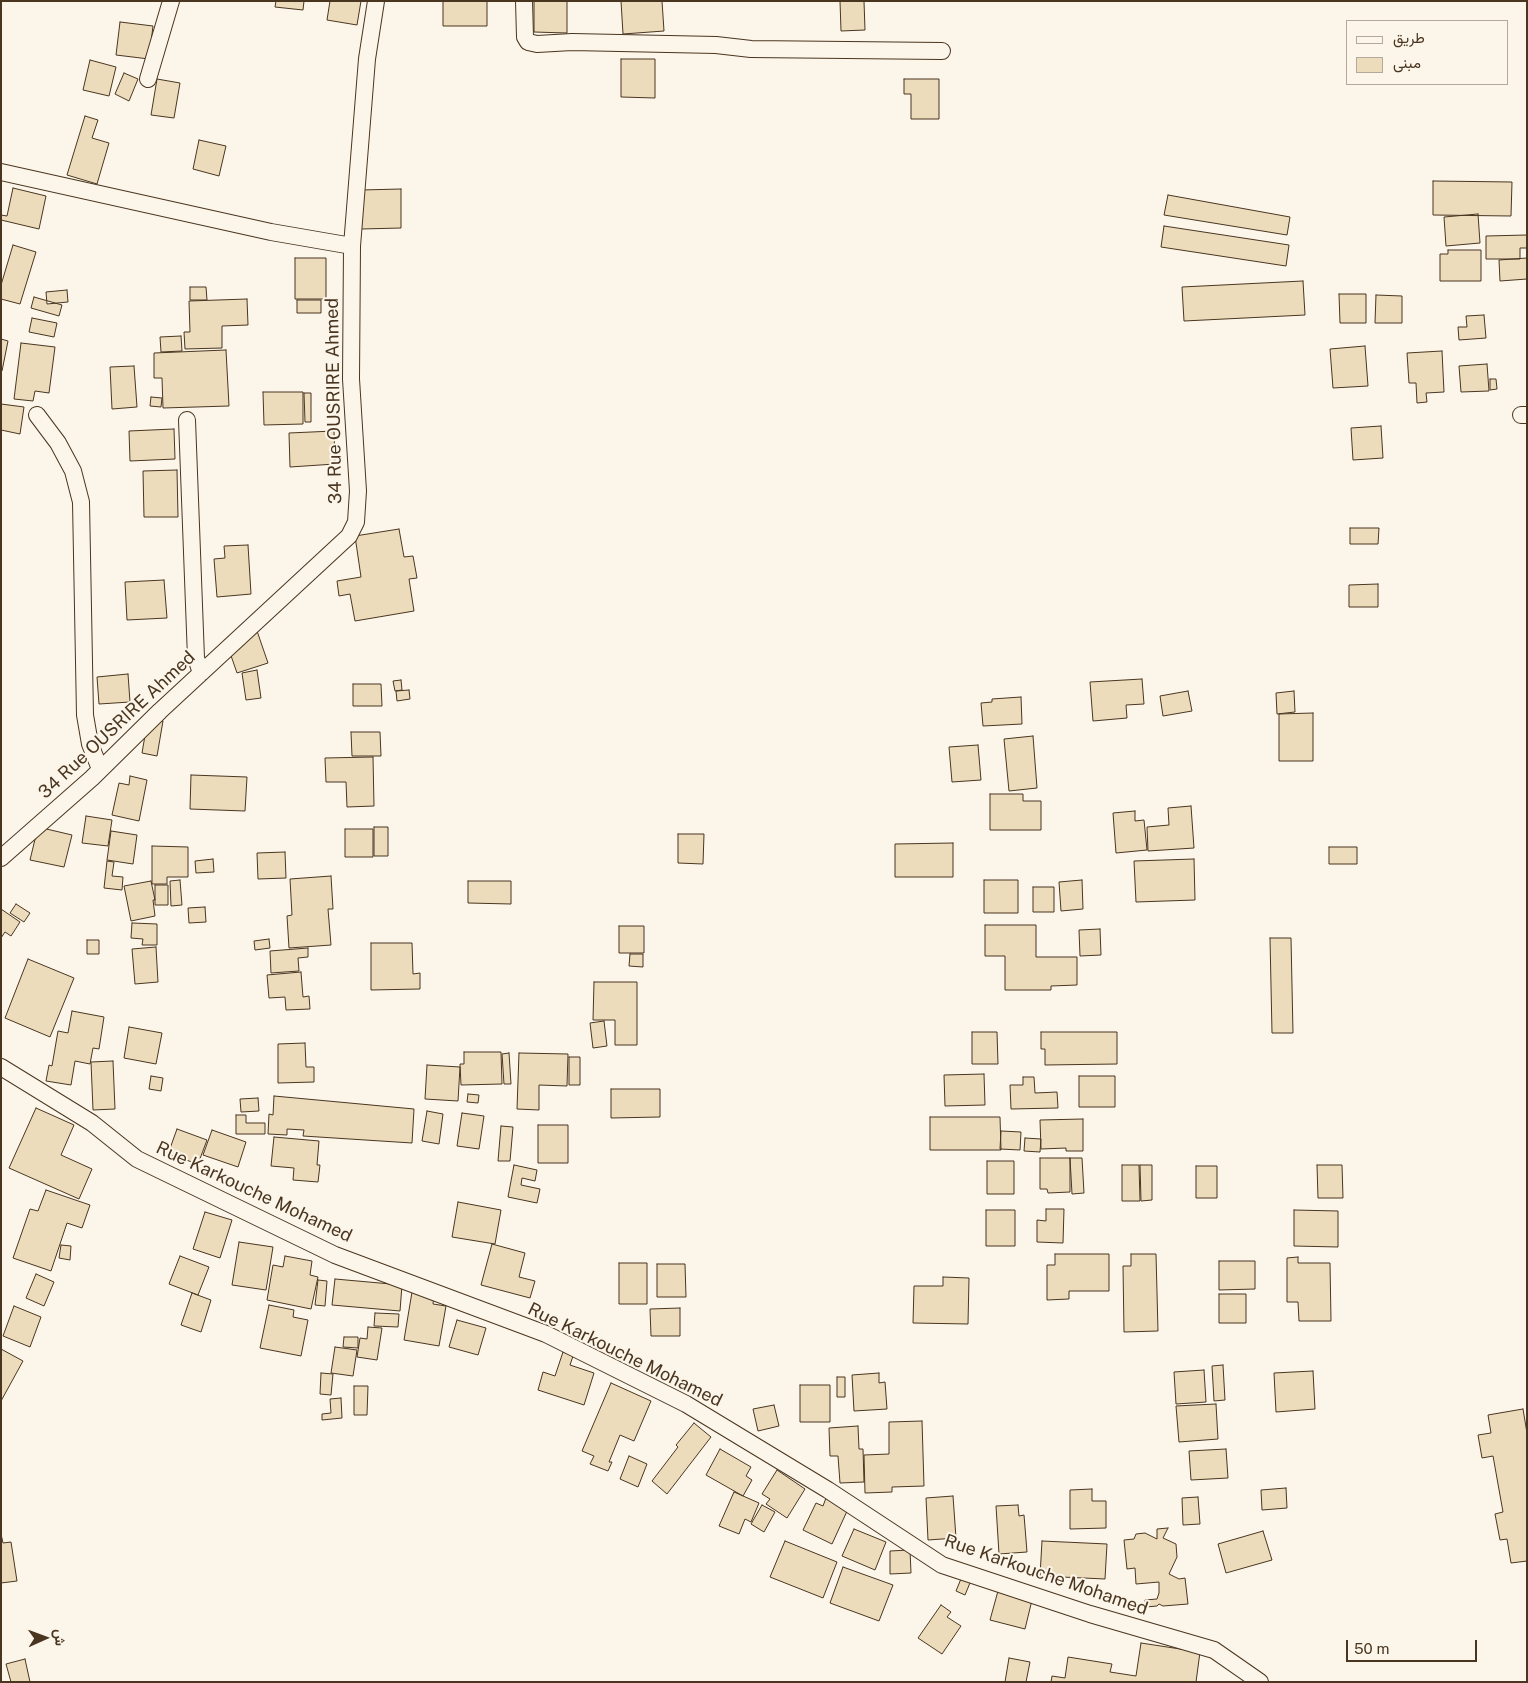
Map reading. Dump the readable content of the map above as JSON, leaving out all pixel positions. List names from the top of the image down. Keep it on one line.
{"streets":{"street":["34 Rue OUSRIRE Ahmed","Rue Karkouche Mohamed"]},"legend":["طريق","مبنى"],"scale_bar":"50 m","north":"right"}
